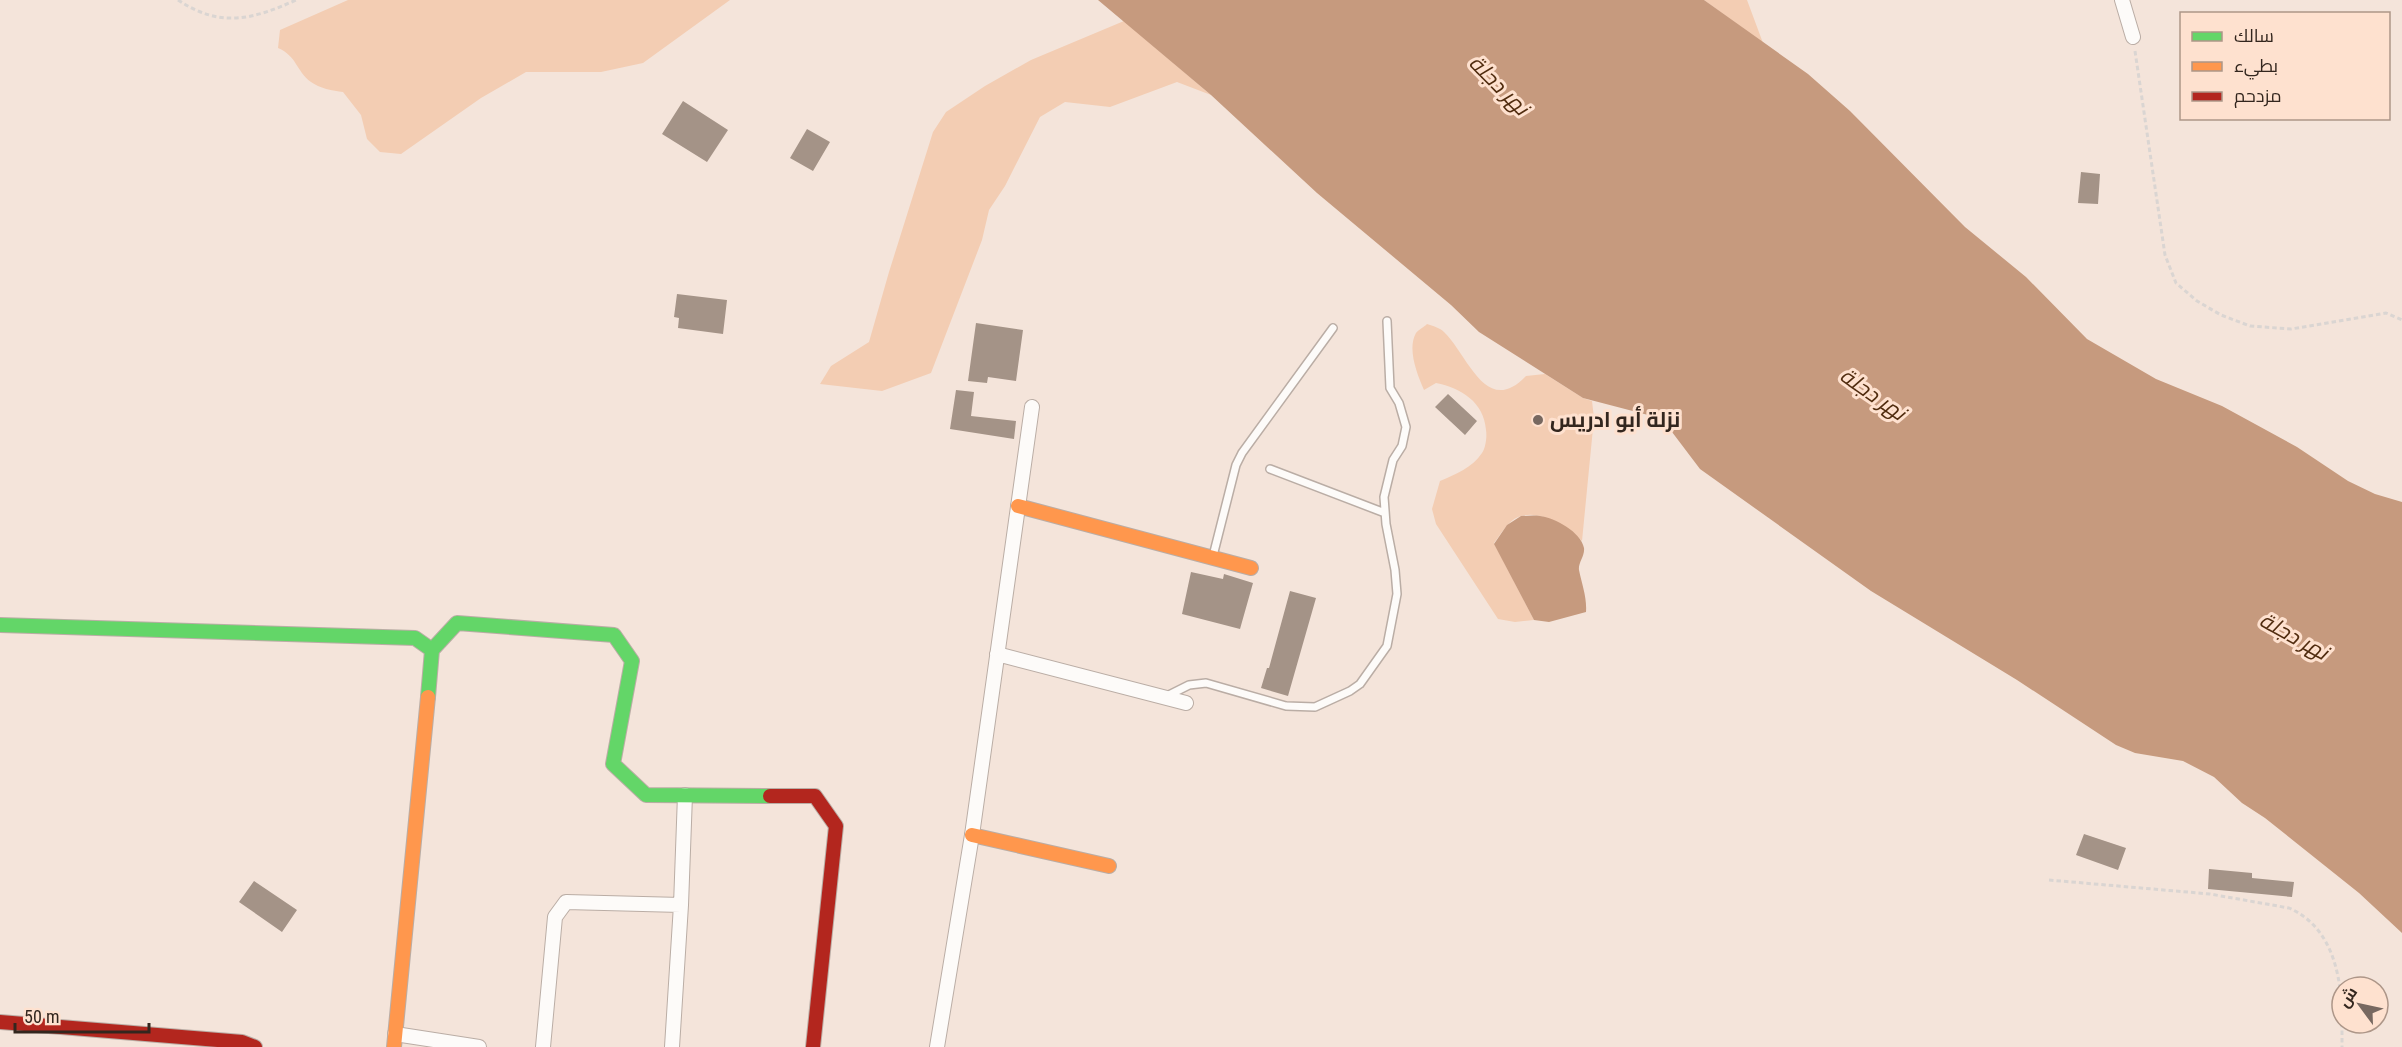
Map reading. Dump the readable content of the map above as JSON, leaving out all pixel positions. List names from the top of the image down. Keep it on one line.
{"water":["نهر دجلة"],"places":["نزلة أبو ادريس"],"legend":["سالك","بطيء","مزدحم"],"scale_bar":"50 m","north":"top left"}
